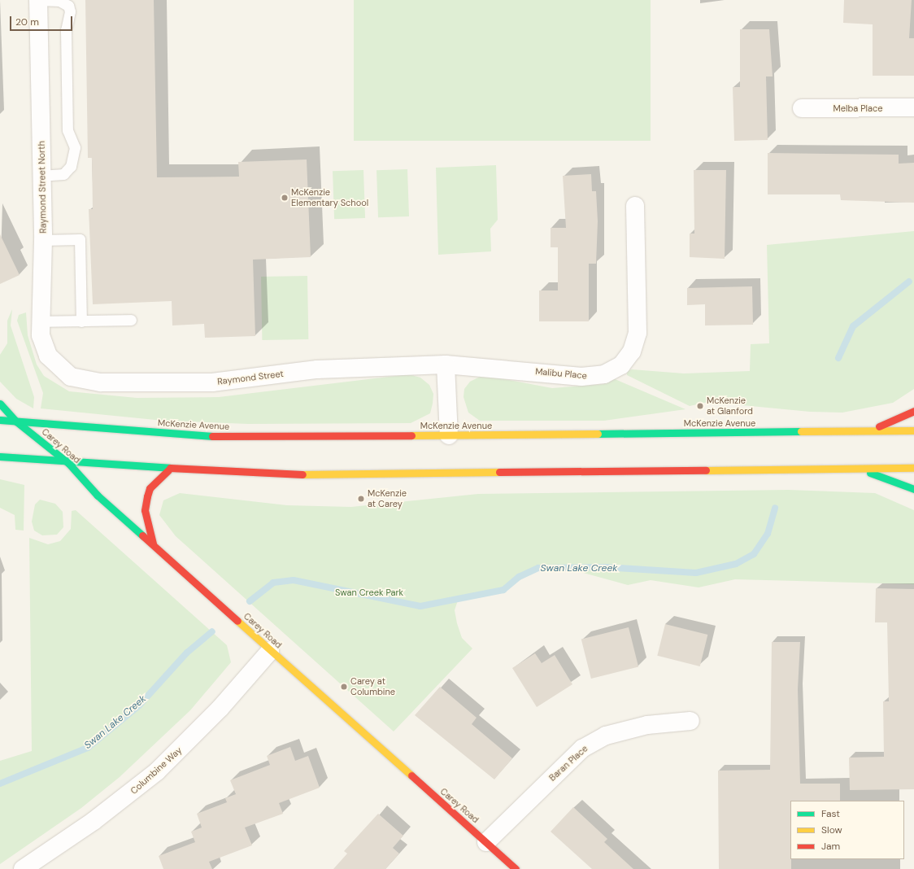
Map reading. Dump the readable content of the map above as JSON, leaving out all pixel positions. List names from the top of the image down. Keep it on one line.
{"streets":{"main road":["McKenzie Avenue","Carey Road"],"street":["Melba Place","Raymond Street North","Malibu Place","Raymond Street","Baran Place","Columbine Way"]},"crossings":[["Raymond Street North","Raymond Street"],["Malibu Place","Raymond Street"],["McKenzie Avenue","Carey Road"],["Carey Road","Baran Place"],["Carey Road","Columbine Way"]],"water":["Swan Lake Creek"],"parks":["Swan Creek Park"],"places":["McKenzie Elementary School","McKenzie at Glanford","McKenzie at Carey","Carey at Columbine"],"legend":["Fast","Slow","Jam"],"scale_bar":"20 m"}
